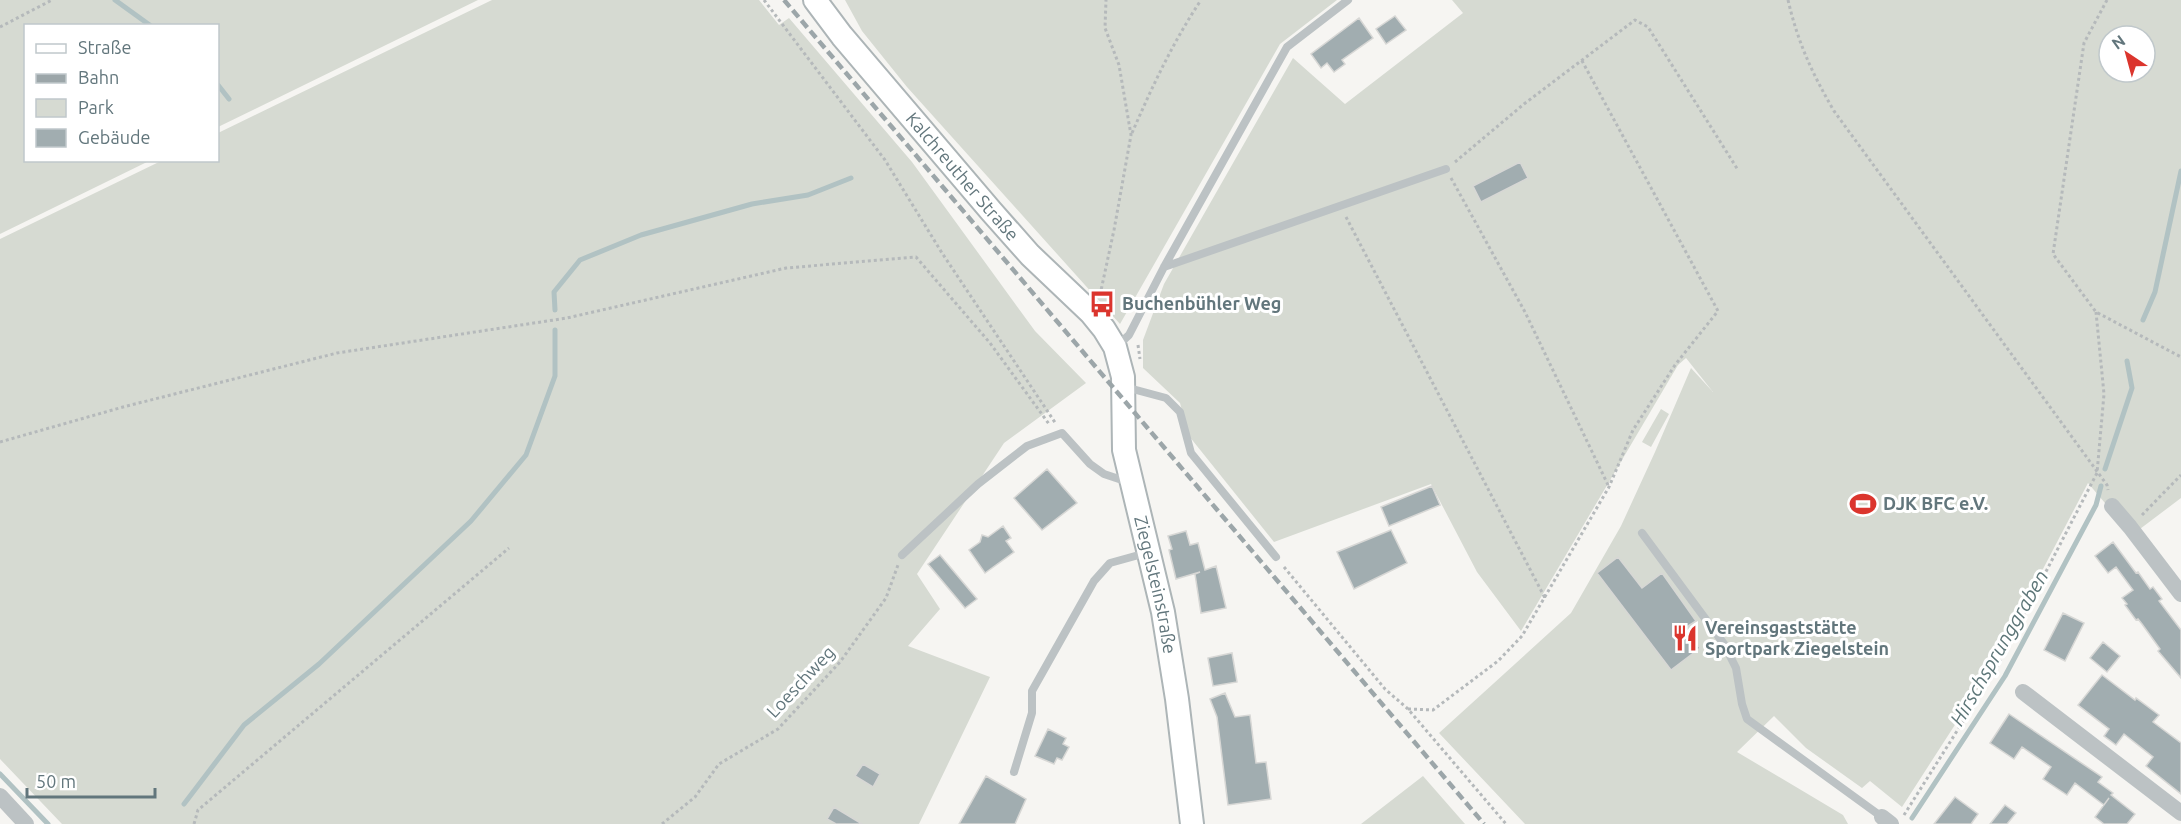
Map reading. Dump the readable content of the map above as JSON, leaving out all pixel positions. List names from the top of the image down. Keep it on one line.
{"streets":{"street":["Kalchreuther Straße","Ziegelsteinstraße"],"path":["Loeschweg"]},"crossings":[["Kalchreuther Straße","Ziegelsteinstraße"]],"water":["Hirschsprunggraben"],"places":{"bus stop":["Buchenbühler Weg"],"sports":["DJK BFC e.V."],"restaurant":["Vereinsgaststätte Sportpark Ziegelstein"]},"legend":["Straße","Bahn","Park","Gebäude"],"scale_bar":"50 m","north":"top left"}
